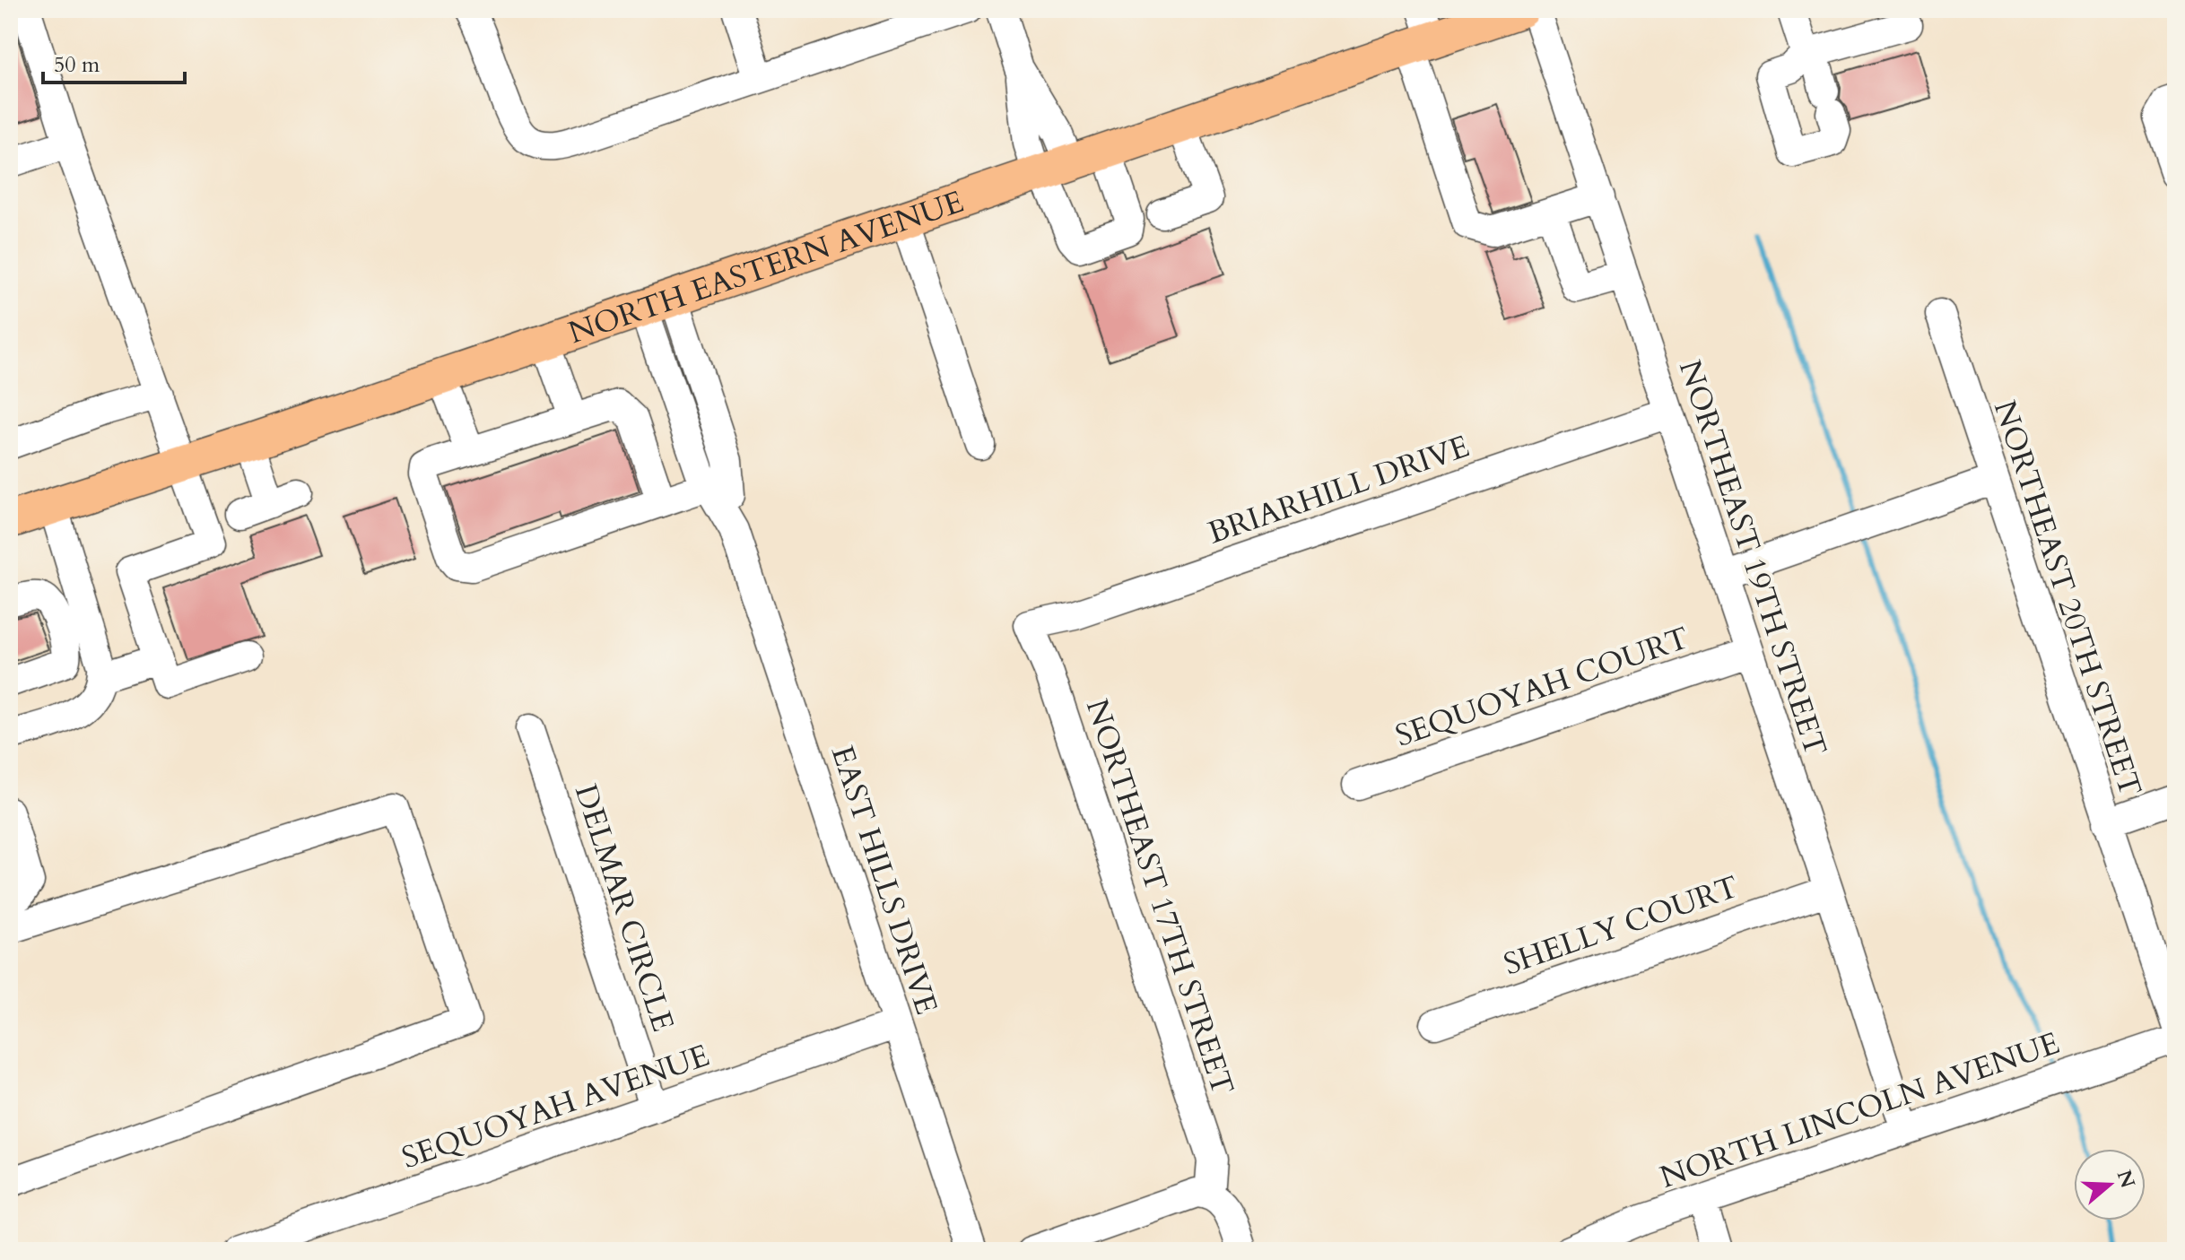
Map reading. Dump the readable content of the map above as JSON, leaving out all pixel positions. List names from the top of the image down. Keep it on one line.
{"streets":{"main road":["NORTH EASTERN AVENUE"],"street":["BRIARHILL DRIVE","NORTHEAST 19TH STREET","NORTHEAST 20TH STREET","SEQUOYAH COURT","EAST HILLS DRIVE","NORTHEAST 17TH STREET","DELMAR CIRCLE","SHELLY COURT","SEQUOYAH AVENUE","NORTH LINCOLN AVENUE"]},"crossings":[["NORTH EASTERN AVENUE","EAST HILLS DRIVE"],["BRIARHILL DRIVE","NORTHEAST 19TH STREET"],["BRIARHILL DRIVE","NORTHEAST 17TH STREET"],["NORTHEAST 19TH STREET","SEQUOYAH COURT"],["NORTHEAST 19TH STREET","SHELLY COURT"],["NORTHEAST 19TH STREET","NORTH LINCOLN AVENUE"],["EAST HILLS DRIVE","SEQUOYAH AVENUE"],["DELMAR CIRCLE","SEQUOYAH AVENUE"]],"scale_bar":"50 m","north":"right"}
